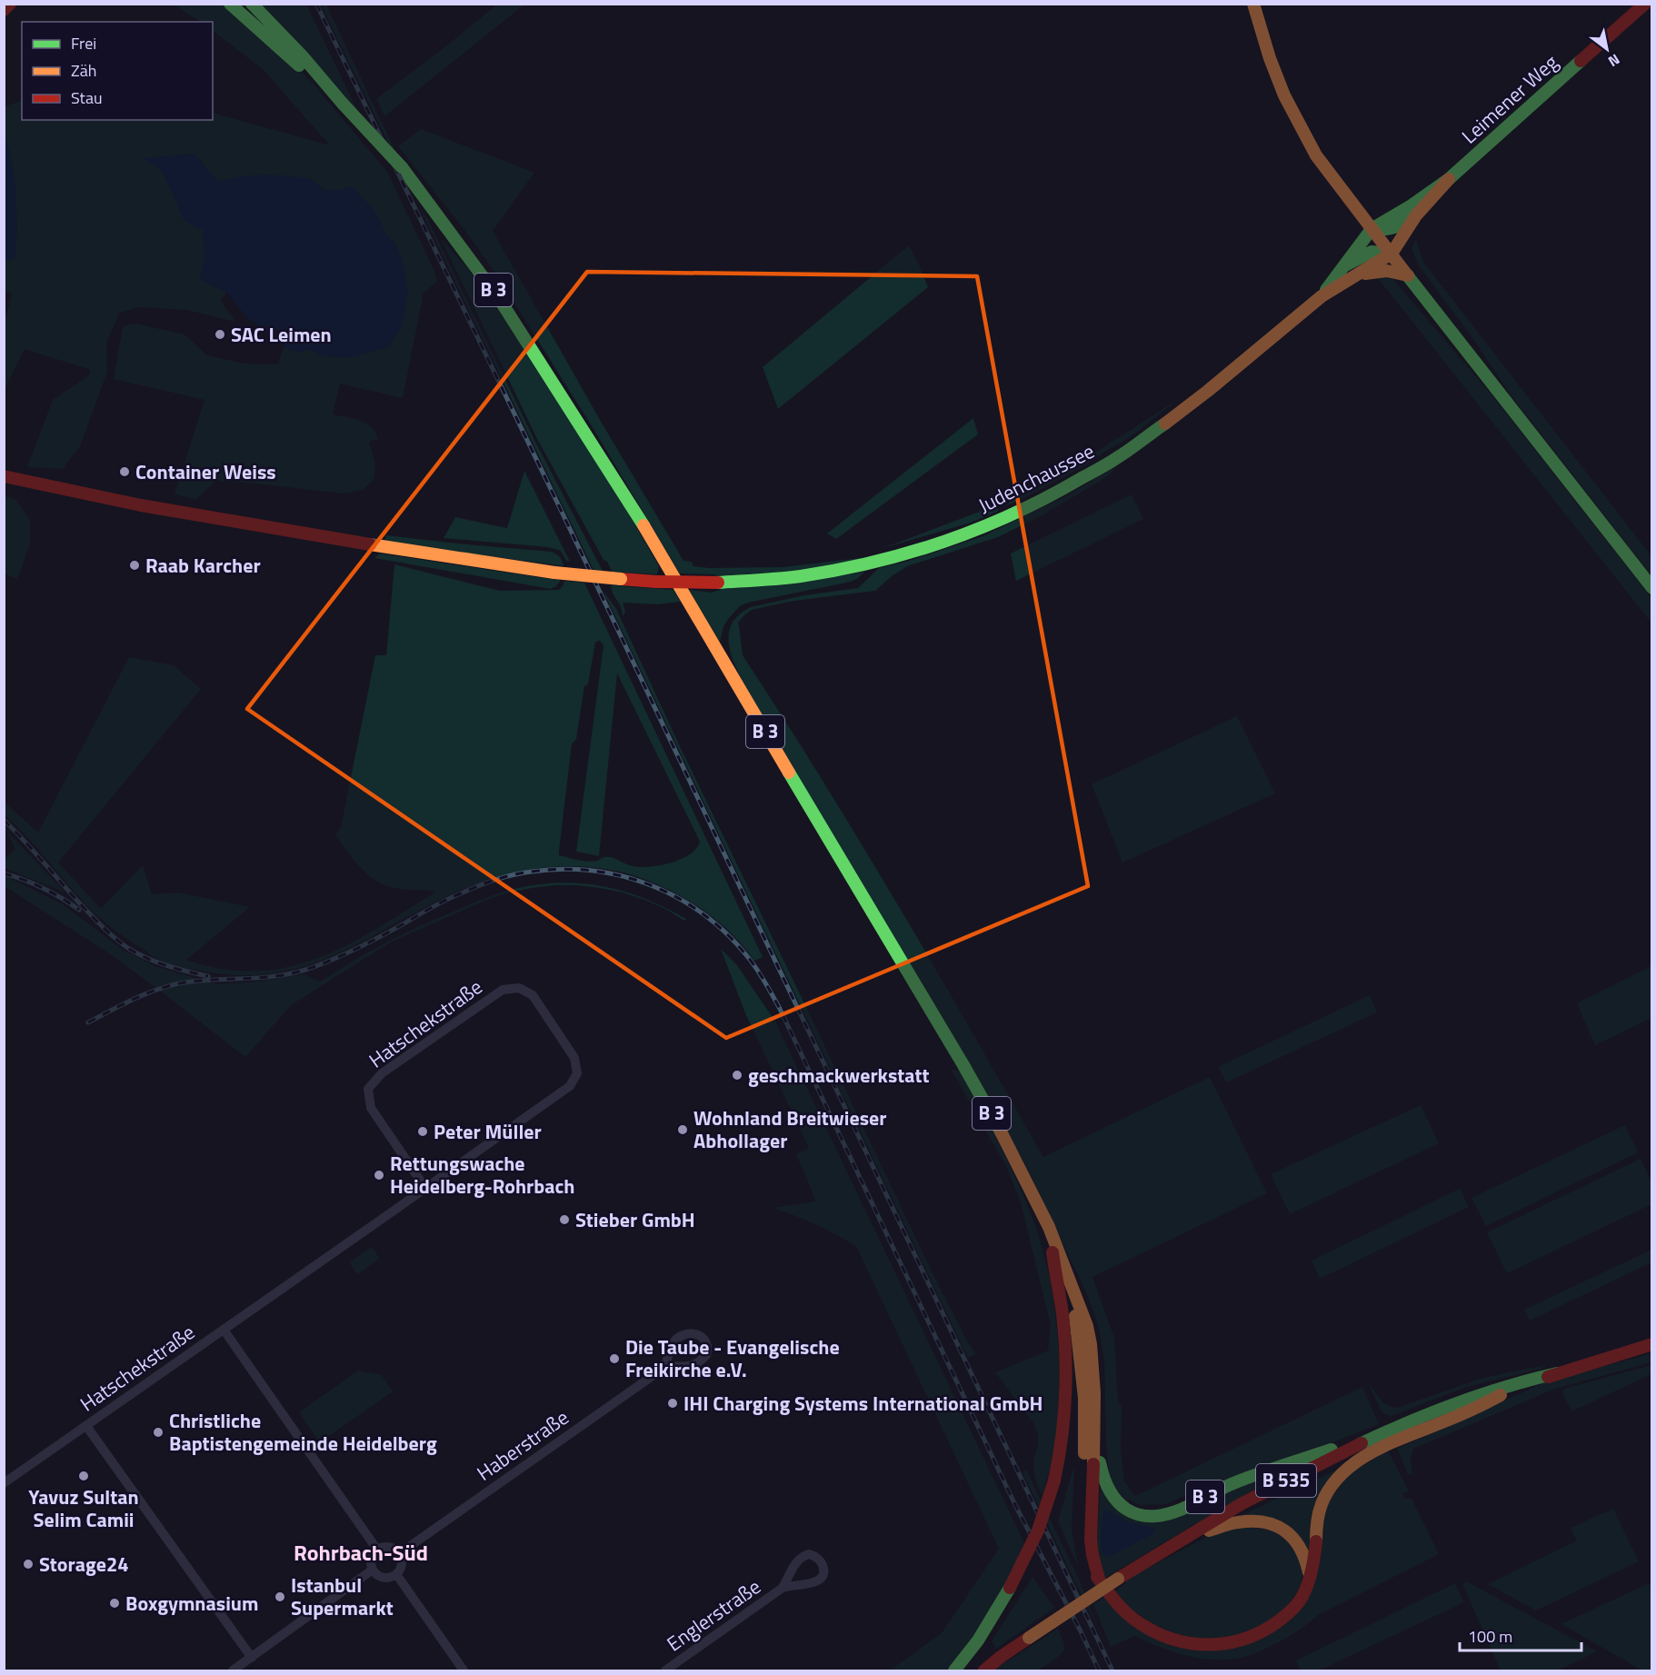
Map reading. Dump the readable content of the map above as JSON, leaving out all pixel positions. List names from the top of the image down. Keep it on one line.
{"streets":{"main road":["Leimener Weg","B 3","Judenchaussee","B 535"],"street":["Hatschekstraße","Haberstraße","Englerstraße"]},"crossings":[["Leimener Weg","Judenchaussee"],["B 3","B 535"]],"districts":["Rohrbach-Süd"],"places":["SAC Leimen","Container Weiss","Raab Karcher","geschmackwerkstatt","Wohnland Breitwieser Abhollager","Peter Müller","Rettungswache Heidelberg-Rohrbach","Stieber GmbH","Die Taube - Evangelische Freikirche e.V.","IHI Charging Systems International GmbH","Christliche Baptistengemeinde Heidelberg","Yavuz Sultan Selim Camii","Storage24","Istanbul Supermarkt","Boxgymnasium"],"legend":["Frei","Zäh","Stau"],"scale_bar":"100 m","north":"bottom right"}
